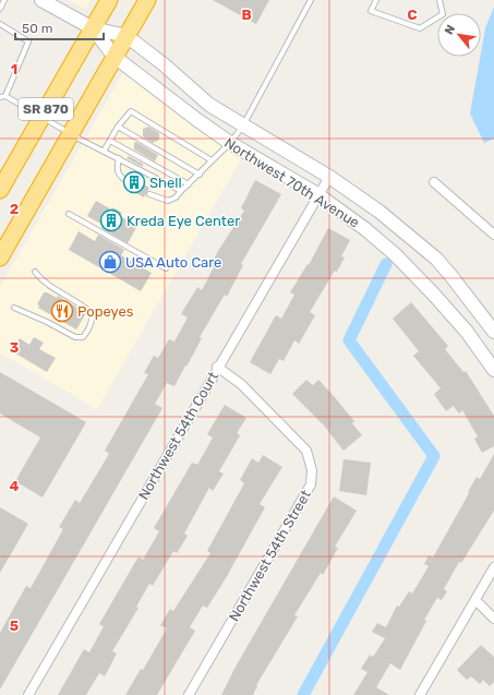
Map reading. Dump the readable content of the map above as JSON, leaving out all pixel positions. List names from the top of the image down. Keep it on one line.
{"streets":{"highway":["SR 870"],"street":["Northwest 70th Avenue","Northwest 54th Court","Northwest 54th Street"]},"crossings":[["SR 870","Northwest 70th Avenue"],["Northwest 70th Avenue","Northwest 54th Court"],["Northwest 54th Court","Northwest 54th Street"]],"places":{"building":["Shell","Kreda Eye Center"],"shop":["USA Auto Care"],"restaurant":["Popeyes"]},"scale_bar":"50 m","north":"top left","grid":{"columns":["B","C"],"rows":["1","2","3","4","5"]}}
